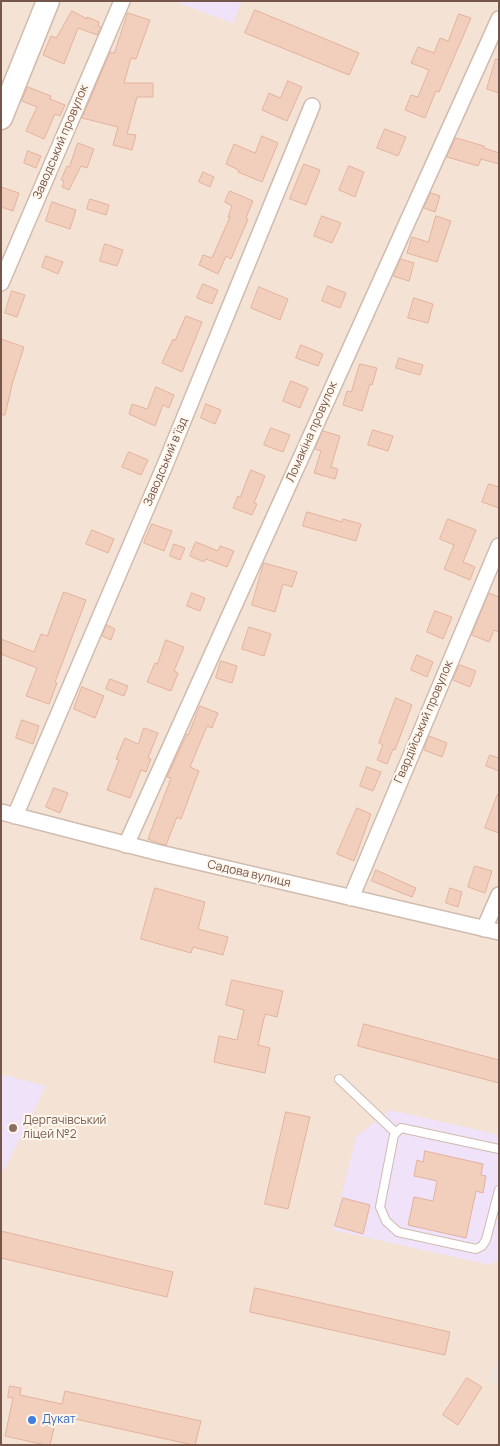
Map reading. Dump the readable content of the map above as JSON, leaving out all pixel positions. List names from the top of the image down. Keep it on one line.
{"streets":{"street":["Заводський провулок","Ломакіна провулок","Заводський в’їзд","Гвардійський провулок","Садова вулиця"]},"crossings":[["Ломакіна провулок","Садова вулиця"],["Заводський в’їзд","Садова вулиця"],["Гвардійський провулок","Садова вулиця"]],"places":["Дергачівський ліцей №2","Дукат"]}
